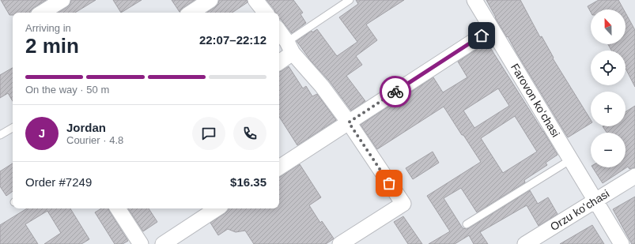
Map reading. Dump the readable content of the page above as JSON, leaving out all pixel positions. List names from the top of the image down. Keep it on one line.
{"streets":{"street":["Farovon koʻchasi","Orzu koʻchasi"]},"crossings":[["Farovon koʻchasi","Orzu koʻchasi"]],"north":"top","page":{"map_buttons":["+","−"],"heading":["2 min","Arriving in","22:07–22:12"],"panel":["Jordan","Courier · 4.8","Order #7249","$16.35"],"bar":"On the way · 50 m","round":"J"}}
